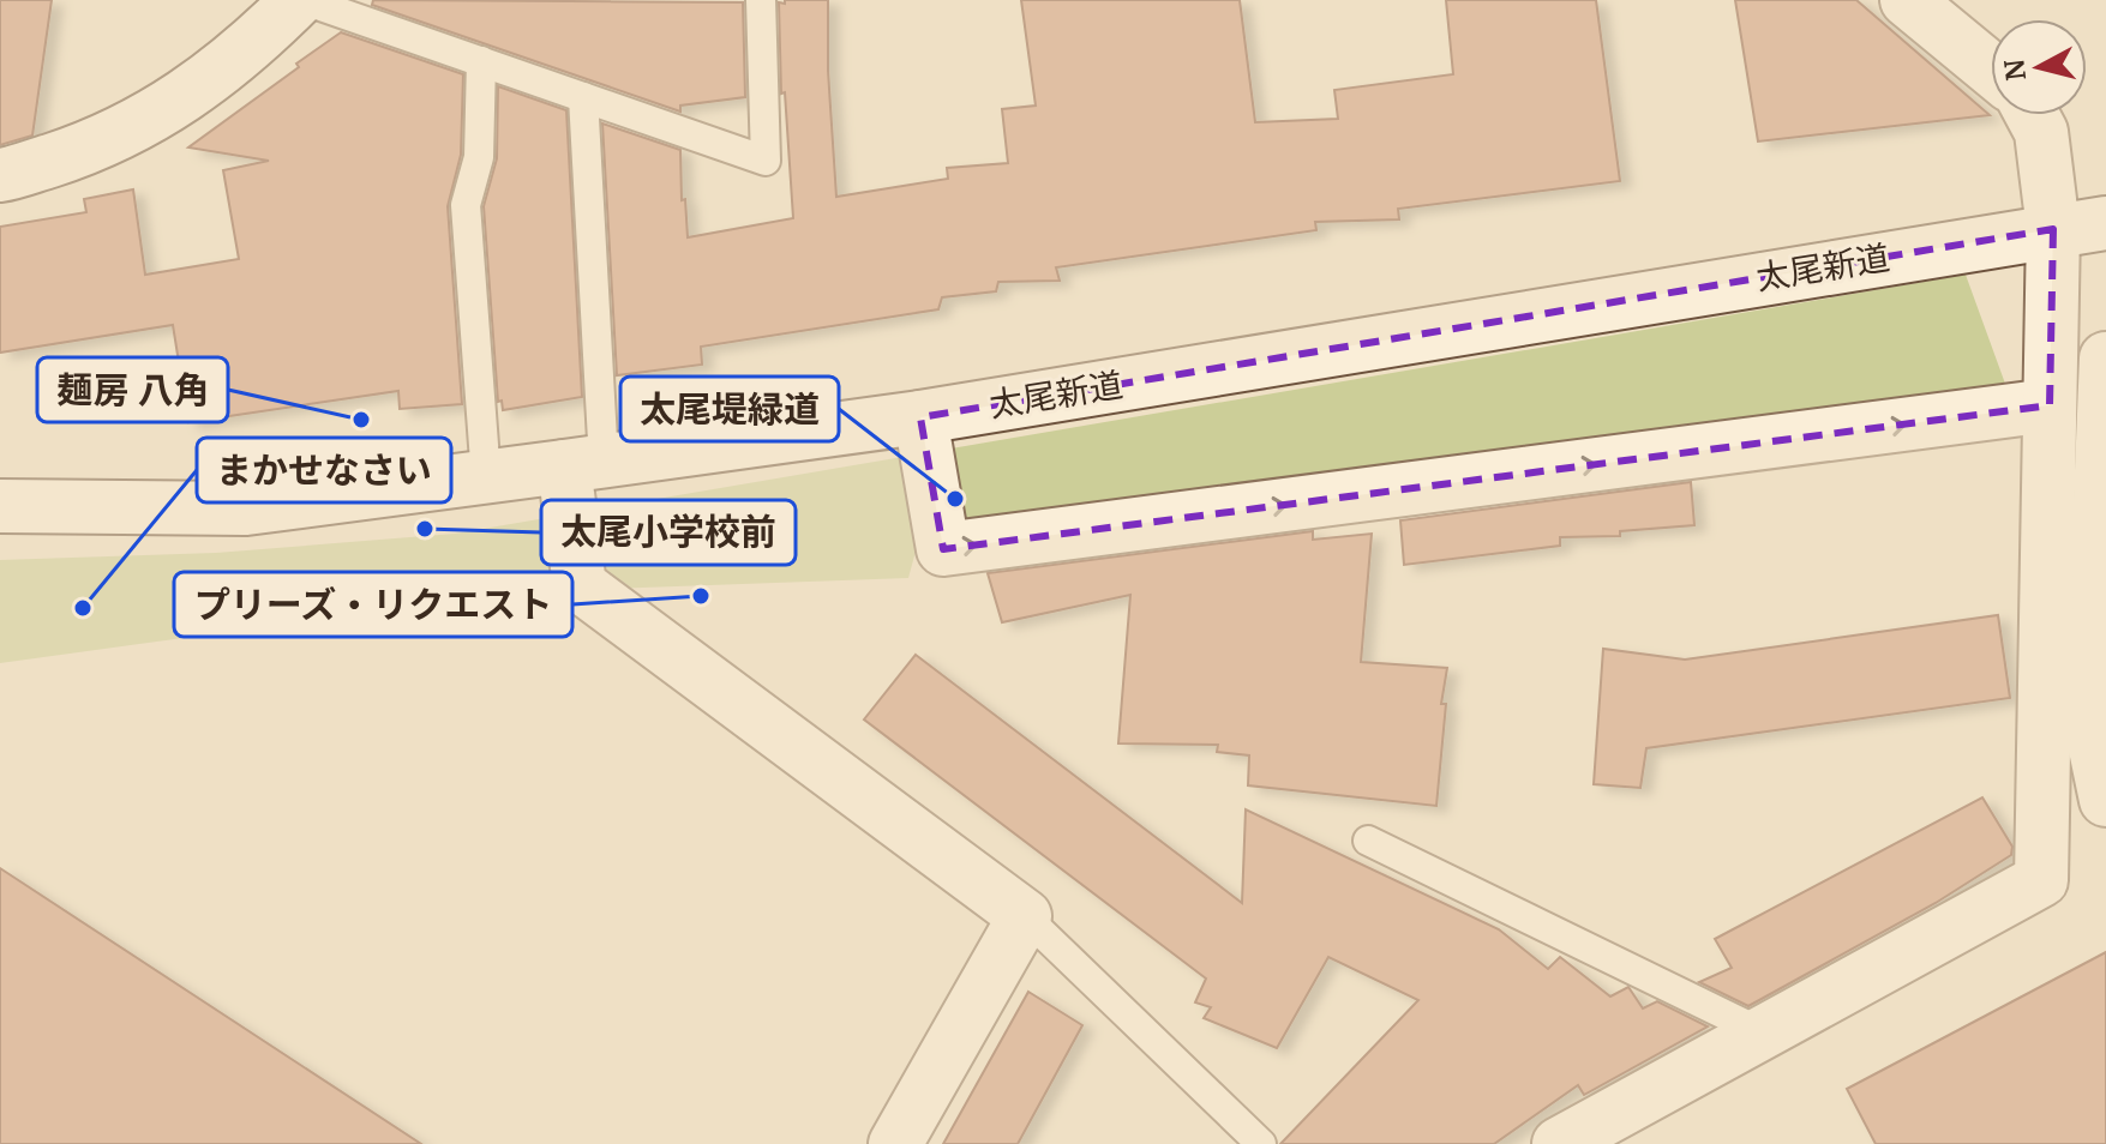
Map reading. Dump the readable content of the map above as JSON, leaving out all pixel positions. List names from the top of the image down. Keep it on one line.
{"streets":{"street":["太尾新道"]},"places":["麺房 八角","太尾堤緑道","太尾小学校前","プリーズ・リクエスト","まかせなさい"],"north":"left"}
